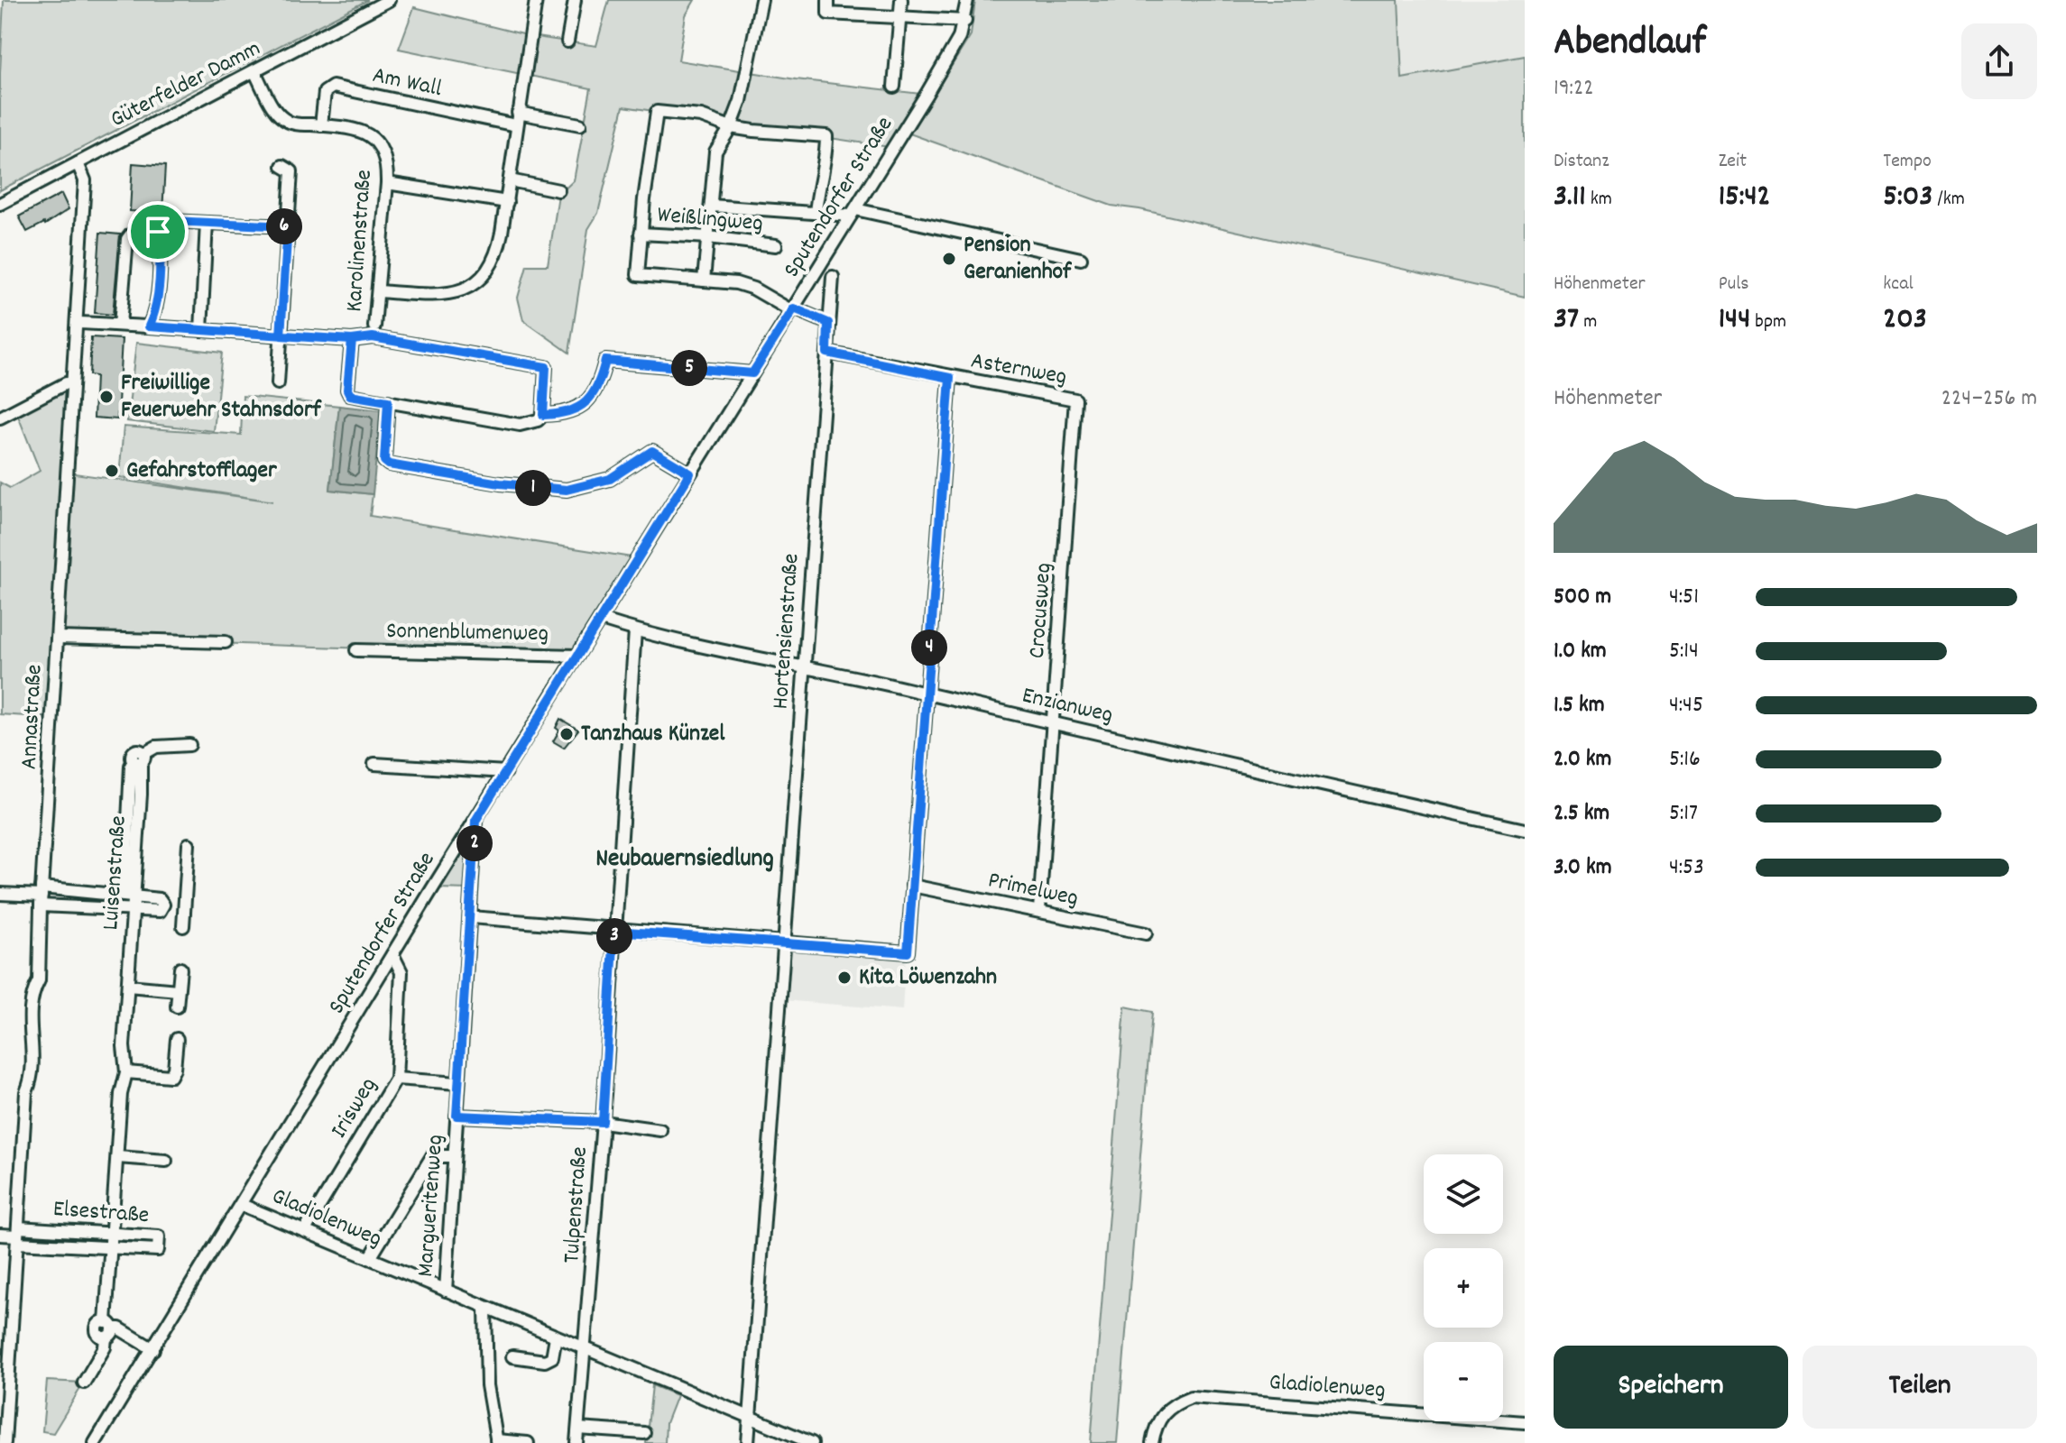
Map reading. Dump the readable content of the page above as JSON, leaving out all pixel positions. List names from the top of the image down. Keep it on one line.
{"streets":{"street":["Am Wall","Güterfelder Damm","Sputendorfer Straße","Weißlingweg","Karolinenstraße","Asternweg","Crocusweg","Hortensienstraße","Sonnenblumenweg","Enzianweg","Annastraße","Luisenstraße","Primelweg","Irisweg","Tulpenstraße","Margueritenweg","Elsestraße","Gladiolenweg"]},"crossings":[["Am Wall","Karolinenstraße"],["Güterfelder Damm","Karolinenstraße"],["Güterfelder Damm","Annastraße"],["Sputendorfer Straße","Sonnenblumenweg"],["Sputendorfer Straße","Enzianweg"],["Sputendorfer Straße","Irisweg"],["Sputendorfer Straße","Margueritenweg"],["Sputendorfer Straße","Gladiolenweg"],["Asternweg","Crocusweg"],["Asternweg","Hortensienstraße"],["Crocusweg","Enzianweg"],["Crocusweg","Primelweg"],["Hortensienstraße","Enzianweg"],["Hortensienstraße","Gladiolenweg"],["Enzianweg","Tulpenstraße"],["Annastraße","Elsestraße"],["Luisenstraße","Elsestraße"],["Irisweg","Gladiolenweg"],["Tulpenstraße","Gladiolenweg"],["Margueritenweg","Gladiolenweg"]],"districts":["Neubauernsiedlung"],"places":["Pension Geranienhof","Freiwillige Feuerwehr Stahnsdorf","Gefahrstofflager","Tanzhaus Künzel","Kita Löwenzahn"],"page":{"heading":["Abendlauf","19:22"],"stats":[["Distanz","3.11 km"],["Zeit","15:42"],["Tempo","5:03 /km"],["Höhenmeter","37 m"],["Puls","144 bpm"],["kcal","203"]],"pins":["6","5","1","4","2","3"],"chart":["Höhenmeter","224–256 m"],"list":[{"name":"500 m","note":"4:51"},{"name":"1.0 km","note":"5:14"},{"name":"1.5 km","note":"4:45"},{"name":"2.0 km","note":"5:16"},{"name":"2.5 km","note":"5:17"},{"name":"3.0 km","note":"4:53"}],"map_buttons":["+","−"],"buttons":["Speichern","Teilen"]}}
